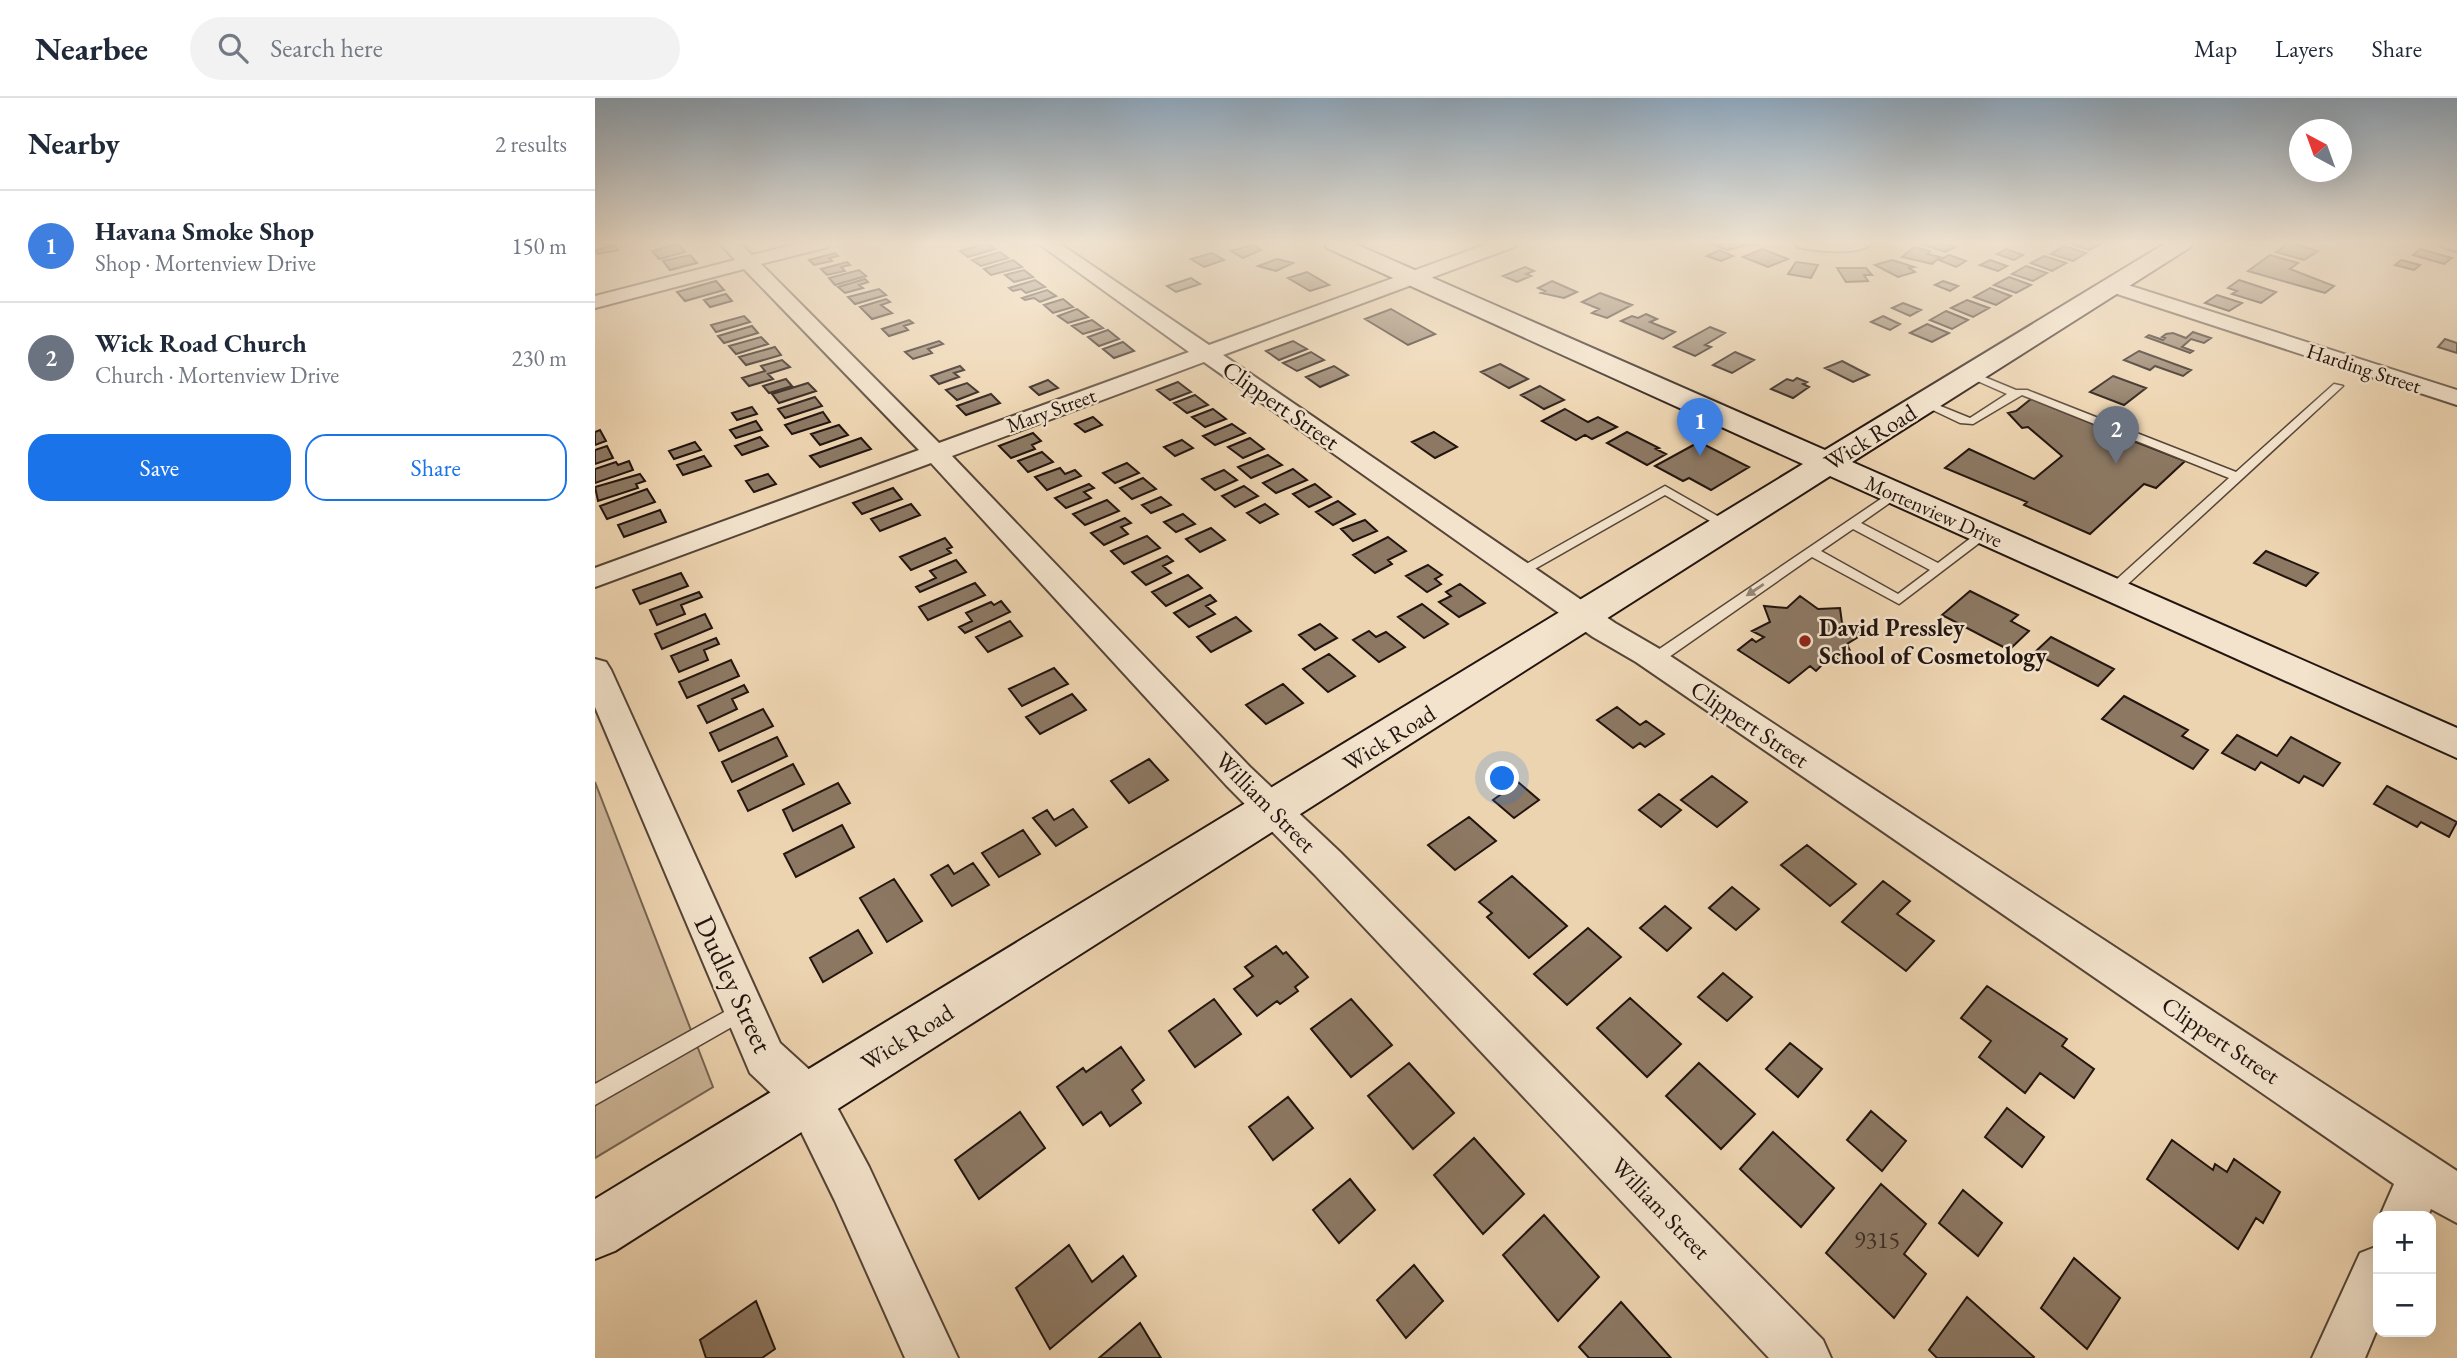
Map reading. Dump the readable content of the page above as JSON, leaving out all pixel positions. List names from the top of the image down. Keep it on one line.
{"streets":{"street":["Harding Street","Clippert Street","Mary Street","Wick Road","Mortenview Drive","William Street","Dudley Street"]},"crossings":[["Clippert Street","Mary Street"],["Clippert Street","Wick Road"],["Mary Street","William Street"],["Wick Road","Mortenview Drive"],["Wick Road","William Street"],["Wick Road","Dudley Street"]],"places":["David Pressley School of Cosmetology"],"house_numbers":["9315"],"north":"top left","page":{"header":"Nearbee","search":"Search here","nav":["Map","Layers","Share"],"heading":["Nearby","2 results"],"list":[{"mark":"1","name":"Havana Smoke Shop","note":"Shop · Mortenview Drive","value":"150 m"},{"mark":"2","name":"Wick Road Church","note":"Church · Mortenview Drive","value":"230 m"}],"pins":["1","2"],"buttons":["Save","Share"],"map_buttons":["+","−"]}}
